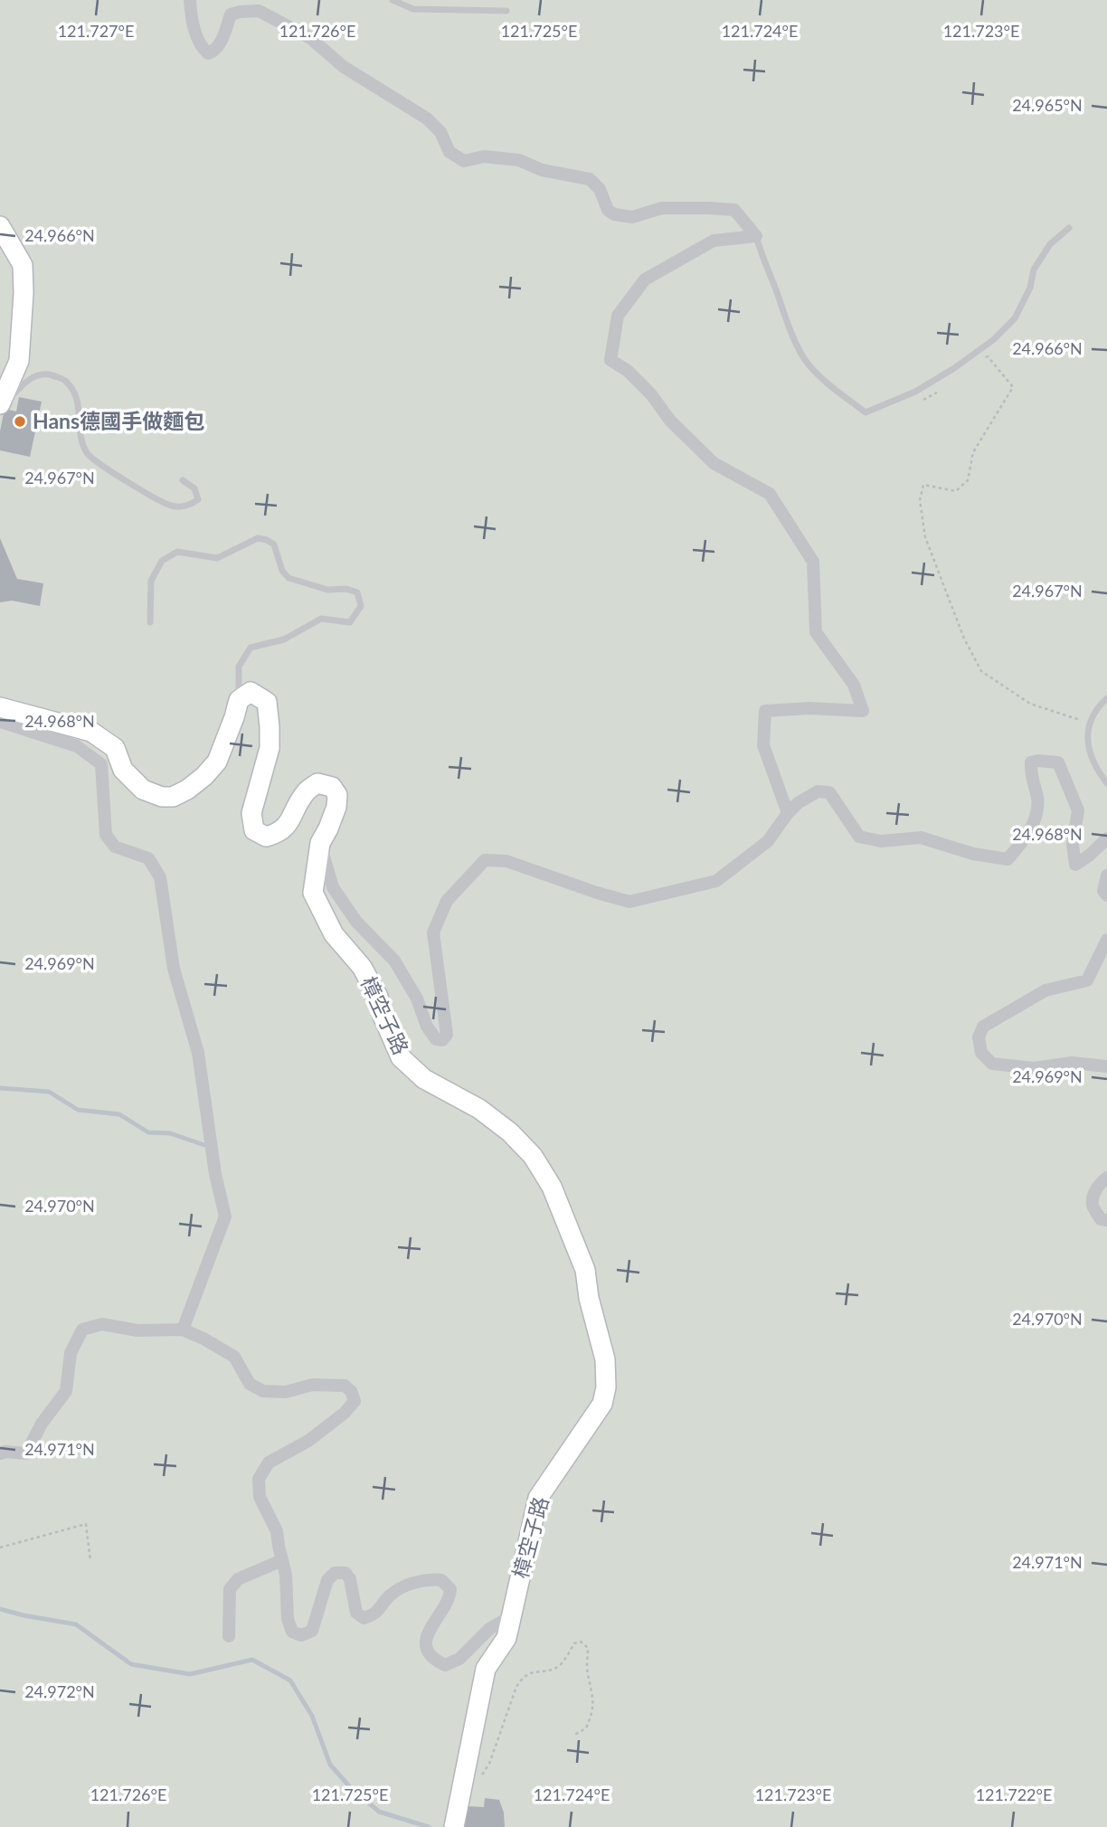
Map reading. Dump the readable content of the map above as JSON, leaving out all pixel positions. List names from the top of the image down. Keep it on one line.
{"streets":{"street":["樟空子路"]},"places":["Hans德國手做麵包"],"coordinates":["121.727°E","121.726°E","121.725°E","121.724°E","121.723°E","24.965°N","24.966°N","24.967°N","24.968°N","24.969°N","24.970°N","24.971°N","24.972°N","121.722°E"]}
